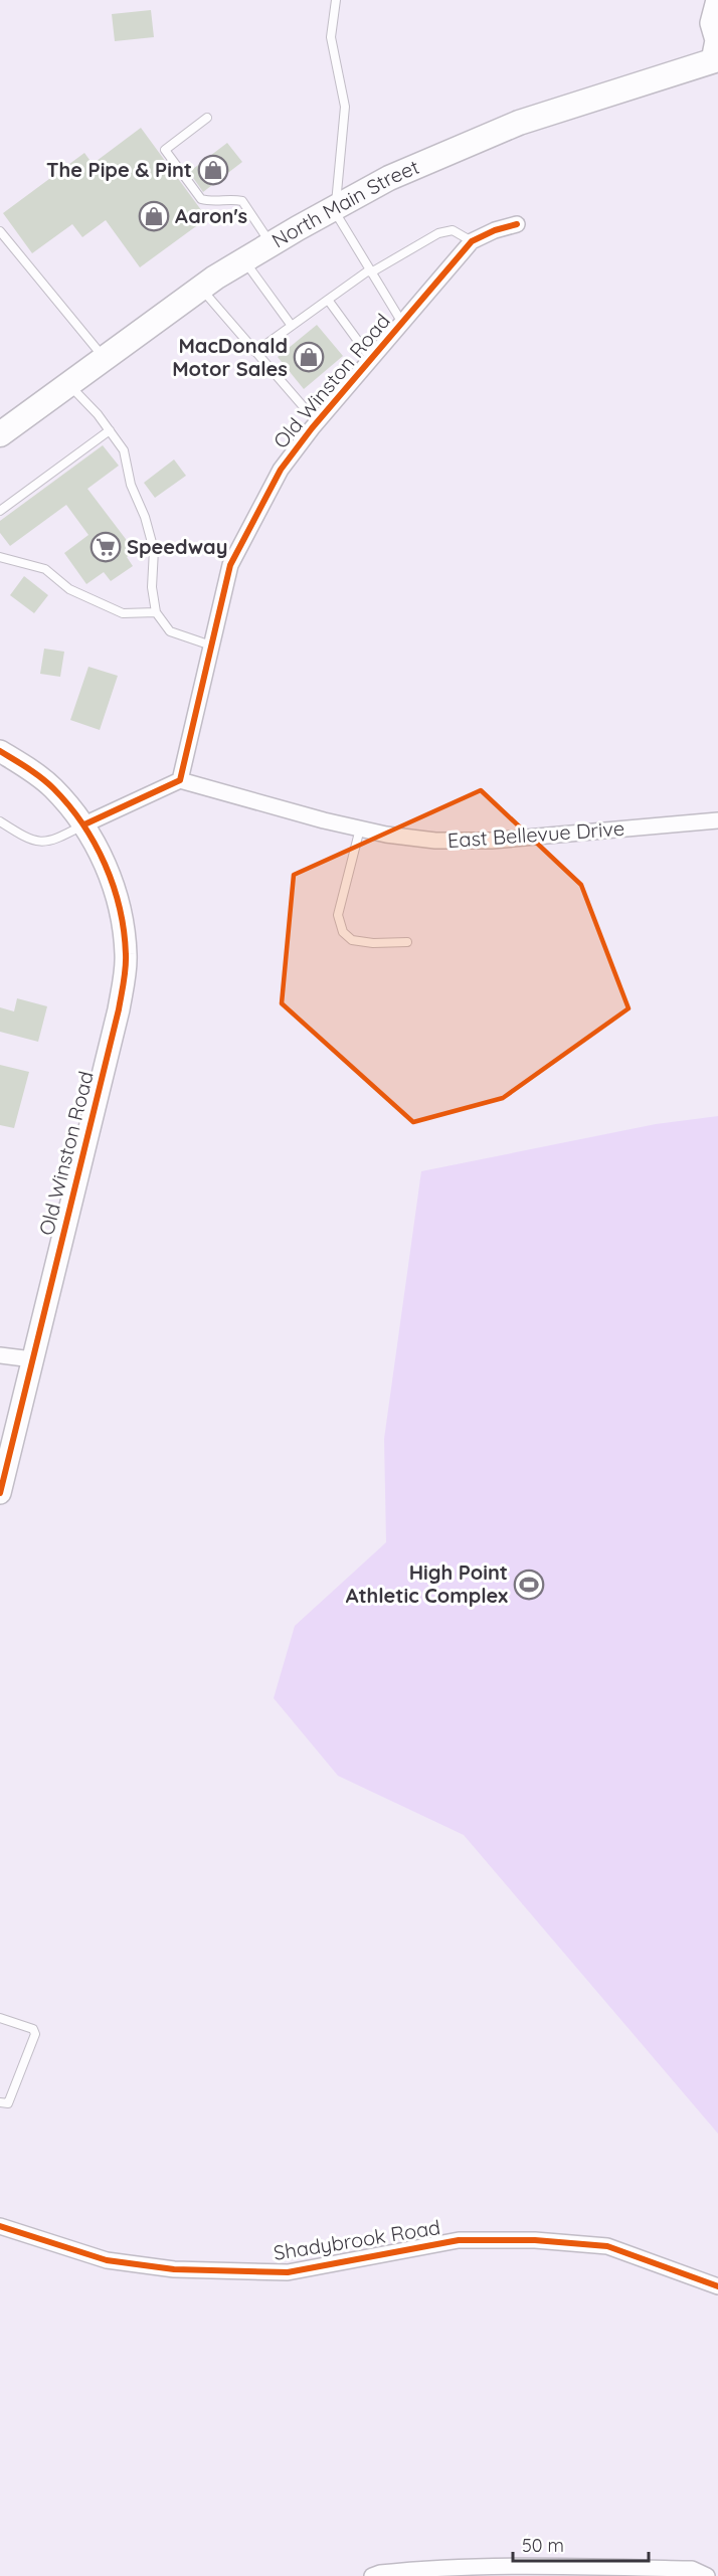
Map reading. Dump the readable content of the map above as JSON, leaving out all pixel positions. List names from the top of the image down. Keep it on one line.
{"streets":{"main road":["North Main Street"],"street":["Old Winston Road","East Bellevue Drive","Shadybrook Road"]},"crossings":[["Old Winston Road","East Bellevue Drive"]],"places":{"shop":["The Pipe & Pint","Aaron's","MacDonald Motor Sales"],"supermarket":["Speedway"],"sports":["High Point Athletic Complex"]},"scale_bar":"50 m"}
